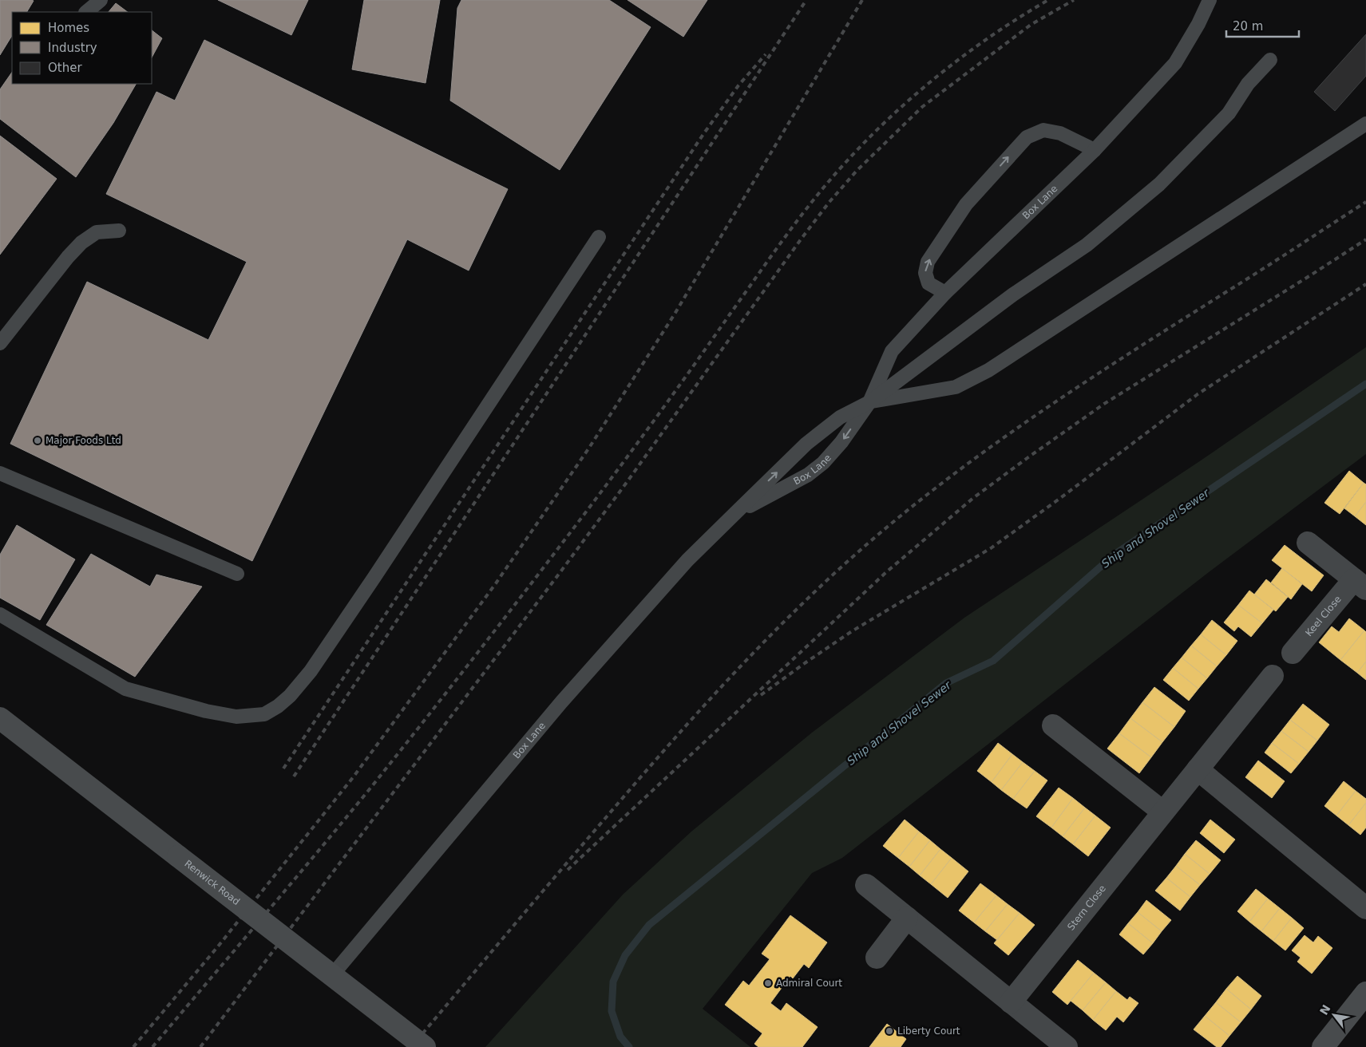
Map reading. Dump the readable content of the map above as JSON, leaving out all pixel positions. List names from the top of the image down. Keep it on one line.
{"streets":{"street":["Keel Close","Renwick Road","Stern Close"],"lane":["Box Lane"]},"crossings":[["Box Lane","Renwick Road"]],"water":["Ship and Shovel Sewer"],"places":["Major Foods Ltd","Admiral Court","Liberty Court"],"legend":["Homes","Industry","Other"],"scale_bar":"20 m","north":"top left"}
